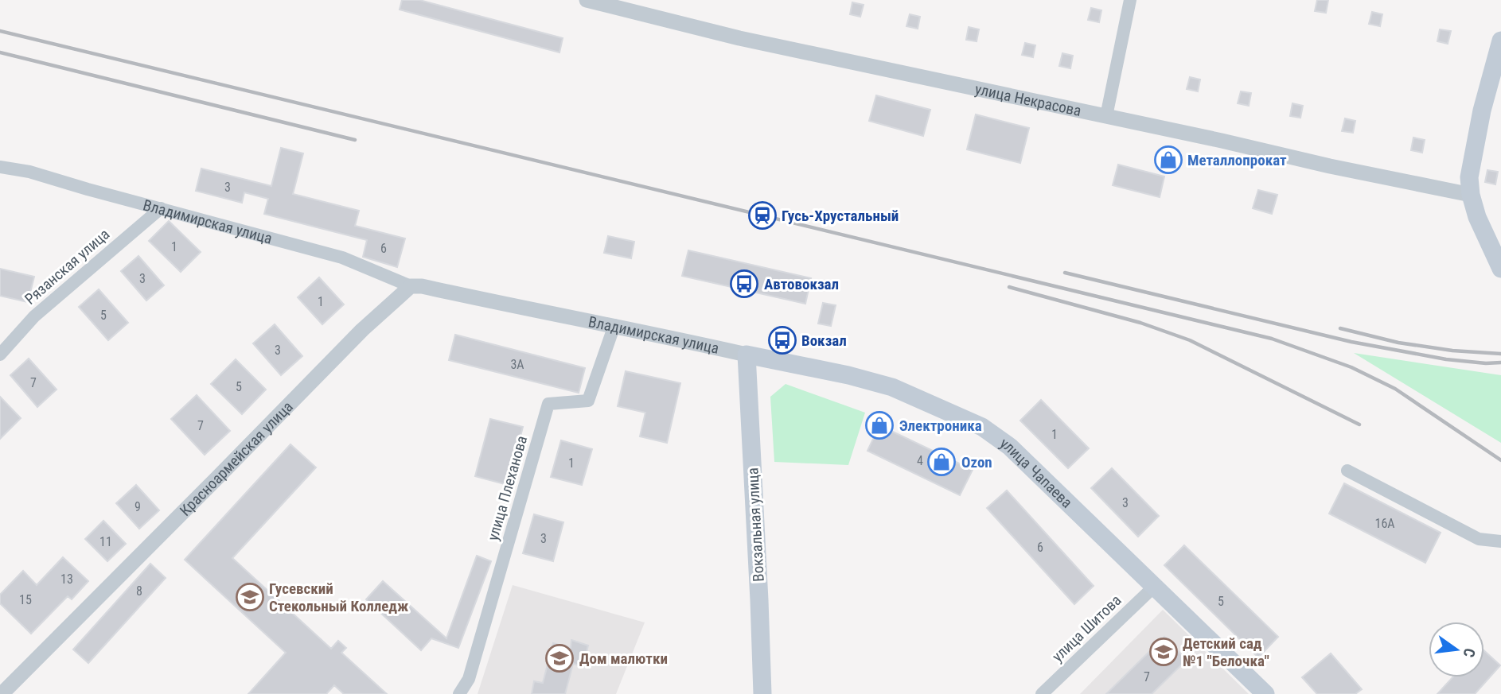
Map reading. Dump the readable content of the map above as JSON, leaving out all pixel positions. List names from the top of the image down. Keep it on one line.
{"streets":{"main road":["улица Чапаева","Вокзальная улица"],"street":["улица Некрасова","Владимирская улица","Рязанская улица","Красноармейская улица","улица Плеханова","улица Шитова"]},"crossings":[["Владимирская улица","Рязанская улица"],["Владимирская улица","Красноармейская улица"],["Владимирская улица","улица Чапаева"],["Владимирская улица","улица Плеханова"],["Владимирская улица","Вокзальная улица"],["улица Чапаева","Вокзальная улица"],["улица Чапаева","улица Шитова"]],"places":{"shop":["Металлопрокат","Электроника","Ozon"],"station":["Гусь-Хрустальный"],"bus stop":["Автовокзал","Вокзал"],"school or university":["Гусевский Стекольный Колледж","Детский сад №1 \"Белочка\"","Дом малютки"]},"house_numbers":["3","1","6","3","1","5","3","3А","7","5","7","1","4","1","3","9","16А","3","11","6","13","8","15","5","7"],"north":"right"}
